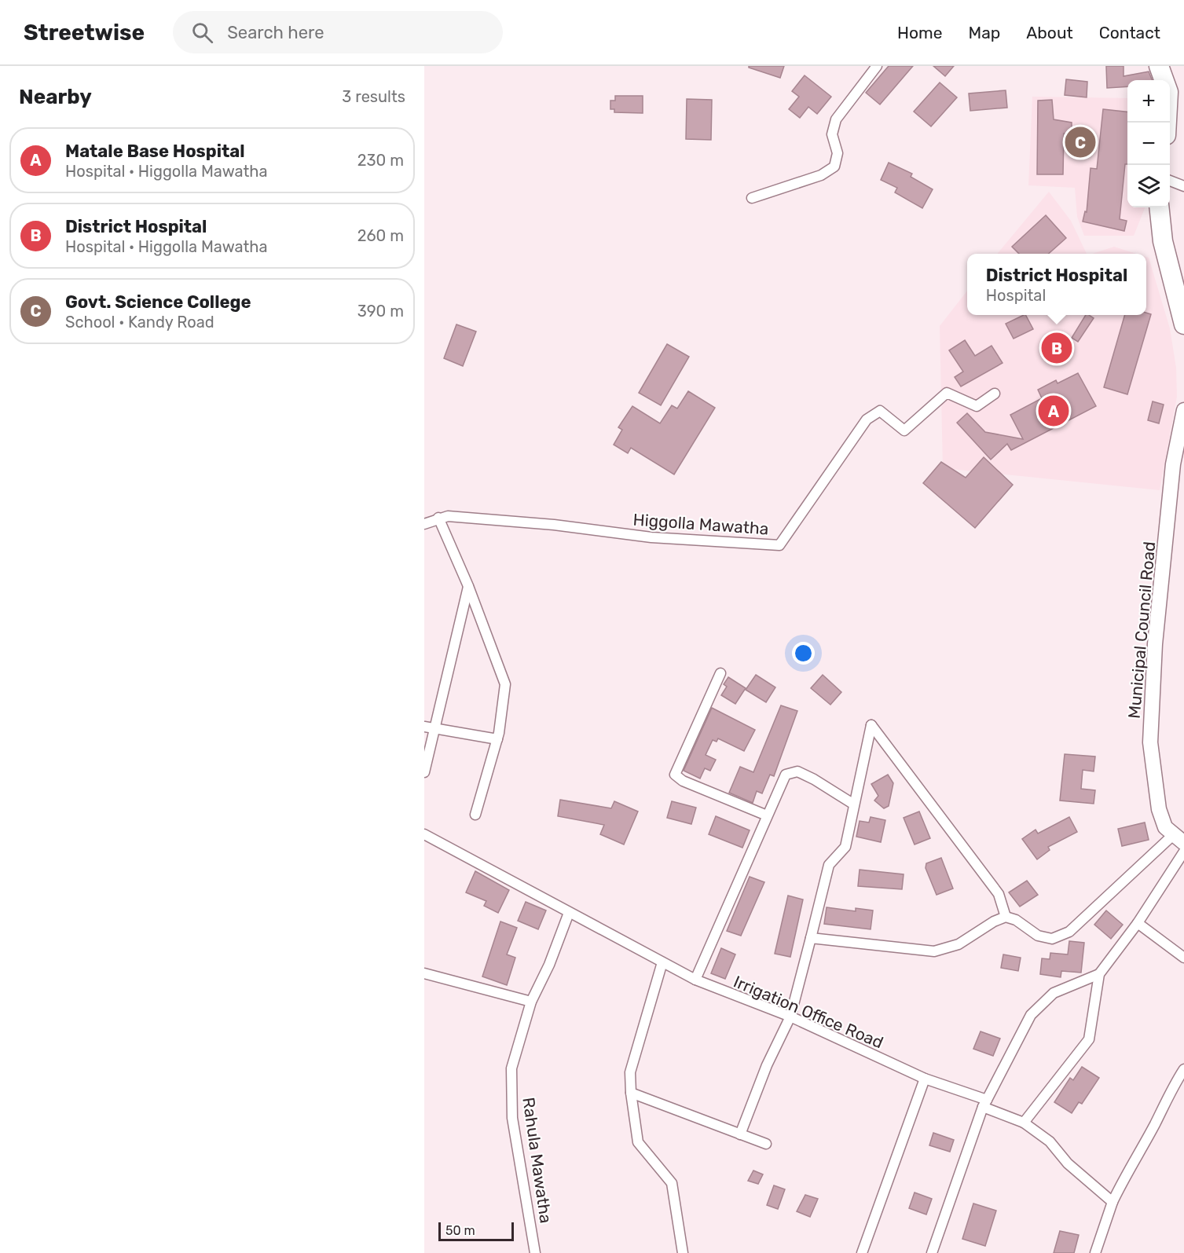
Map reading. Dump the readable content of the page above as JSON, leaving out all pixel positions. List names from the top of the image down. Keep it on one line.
{"streets":{"street":["Higgolla Mawatha","Municipal Council Road","Irrigation Office Road","Rahula Mawatha"]},"crossings":[["Irrigation Office Road","Rahula Mawatha"]],"scale_bar":"50 m","page":{"header":"Streetwise","search":"Search here","nav":["Home","Map","About","Contact"],"heading":["Nearby","3 results"],"map_buttons":["+","−"],"pins":["C","B","A"],"list":[{"mark":"A","name":"Matale Base Hospital","note":"Hospital · Higgolla Mawatha","value":"230 m"},{"mark":"B","name":"District Hospital","note":"Hospital · Higgolla Mawatha","value":"260 m"},{"mark":"C","name":"Govt. Science College","note":"School · Kandy Road","value":"390 m"}],"popup":["District Hospital","Hospital"],"scale":"50 m"}}
